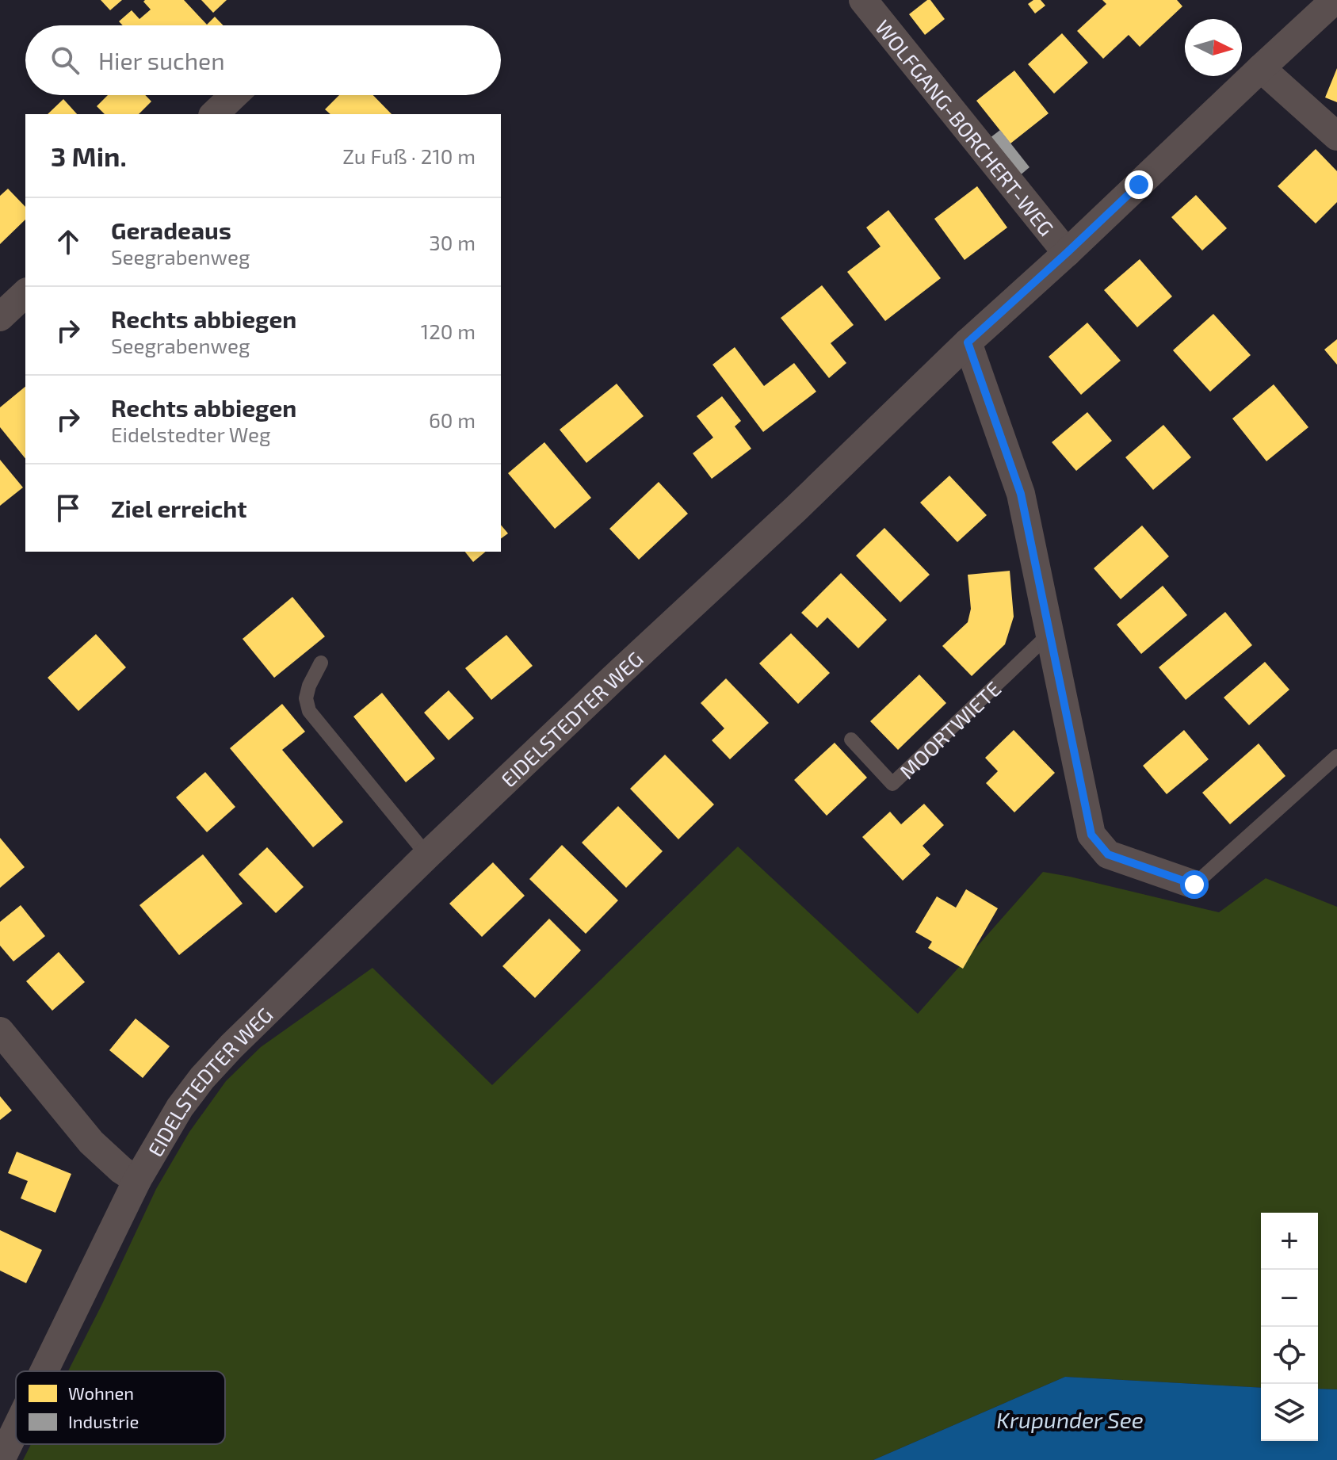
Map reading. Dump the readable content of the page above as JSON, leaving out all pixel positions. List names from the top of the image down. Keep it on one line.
{"streets":{"street":["WOLFGANG-BORCHERT-WEG","EIDELSTEDTER WEG"],"lane":["MOORTWIETE"]},"crossings":[["WOLFGANG-BORCHERT-WEG","EIDELSTEDTER WEG"]],"water":["Krupunder See"],"legend":["Wohnen","Industrie"],"north":"right","page":{"search":"Hier suchen","heading":["3 Min.","Zu Fuß · 210 m"],"list":[["Geradeaus","Seegrabenweg","30 m"],["Rechts abbiegen","Seegrabenweg","120 m"],["Rechts abbiegen","Eidelstedter Weg","60 m"],"Ziel erreicht"],"map_buttons":["+","−"]}}
